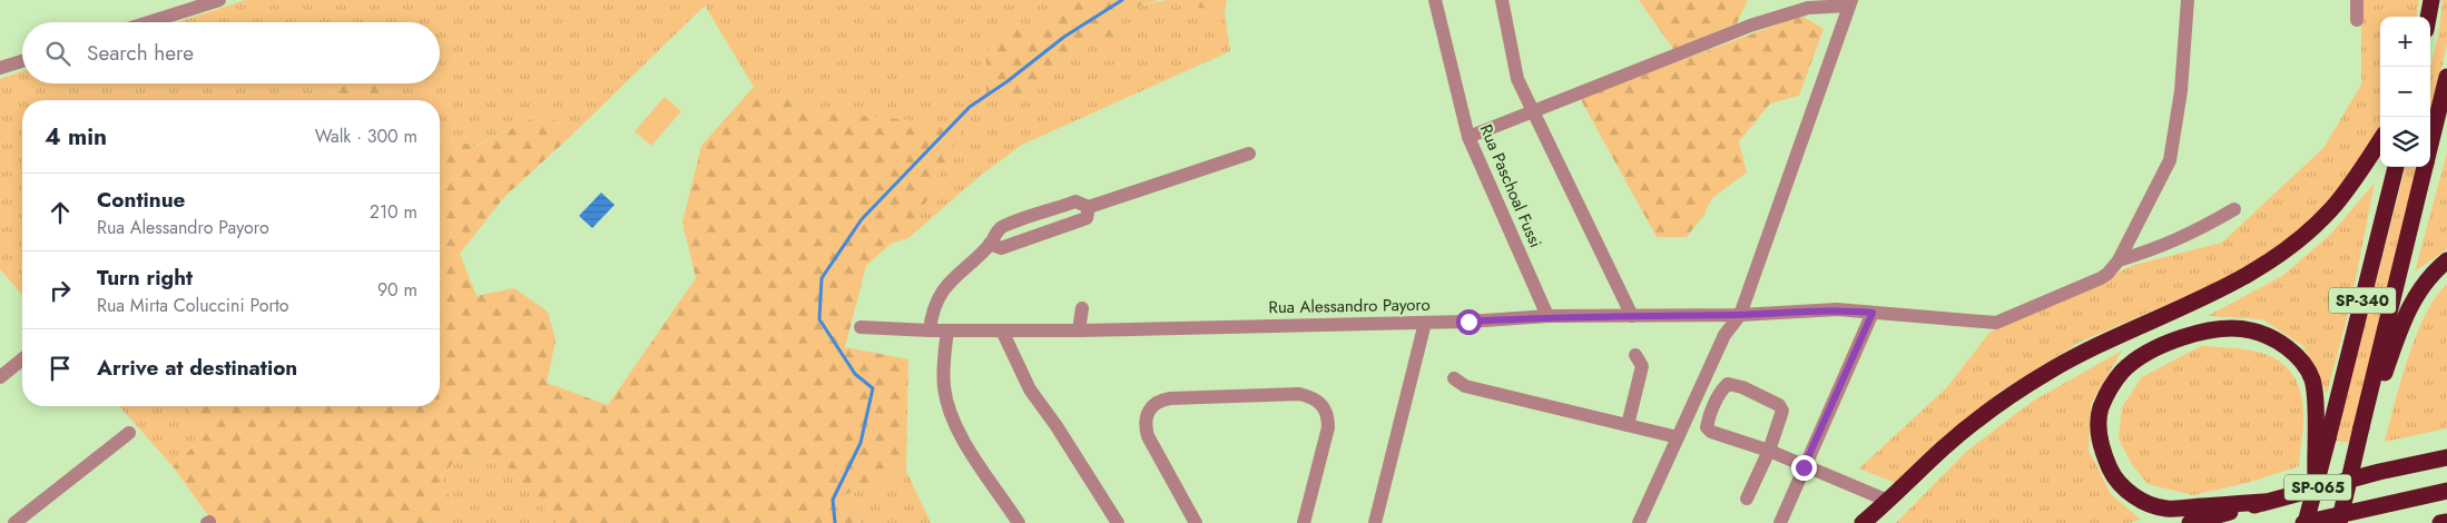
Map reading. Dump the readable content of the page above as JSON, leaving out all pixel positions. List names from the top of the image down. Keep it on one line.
{"streets":{"highway":["SP-340","SP-065"],"street":["Rua Paschoal Fussi","Rua Alessandro Payoro"]},"crossings":[["Rua Paschoal Fussi","Rua Alessandro Payoro"]],"page":{"map_buttons":["+","−"],"search":"Search here","heading":["4 min","Walk · 300 m"],"list":[["Continue","Rua Alessandro Payoro","210 m"],["Turn right","Rua Mirta Coluccini Porto","90 m"],"Arrive at destination"]}}
